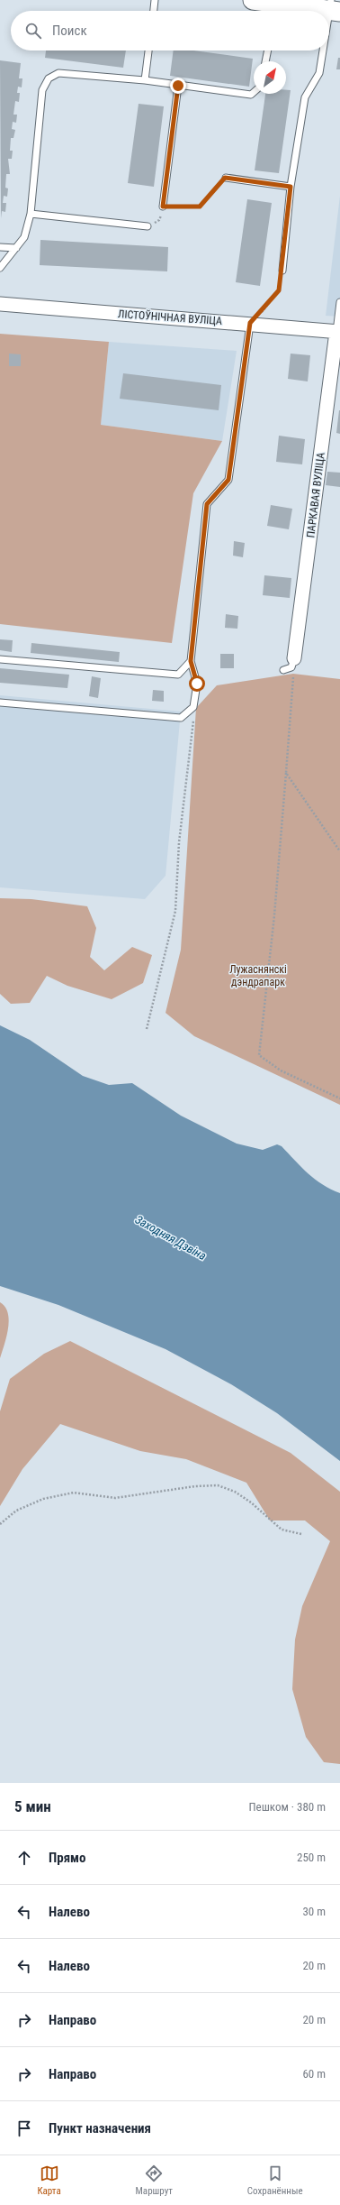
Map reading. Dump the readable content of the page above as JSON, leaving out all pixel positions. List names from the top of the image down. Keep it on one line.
{"streets":{"street":["ЛІСТОЎНІЧНАЯ ВУЛІЦА","ПАРКАВАЯ ВУЛІЦА"]},"crossings":[["ЛІСТОЎНІЧНАЯ ВУЛІЦА","ПАРКАВАЯ ВУЛІЦА"]],"water":["Заходняя Дзвіна"],"parks":["Лужаснянскі дэндрапарк"],"north":"top right","page":{"search":"Поиск","heading":["5 мин","Пешком · 380 m"],"list":[["Прямо","250 m"],["Налево","30 m"],["Налево","20 m"],["Направо","20 m"],["Направо","60 m"],"Пункт назначения"],"nav":["Карта","Маршрут","Сохранённые"]}}
